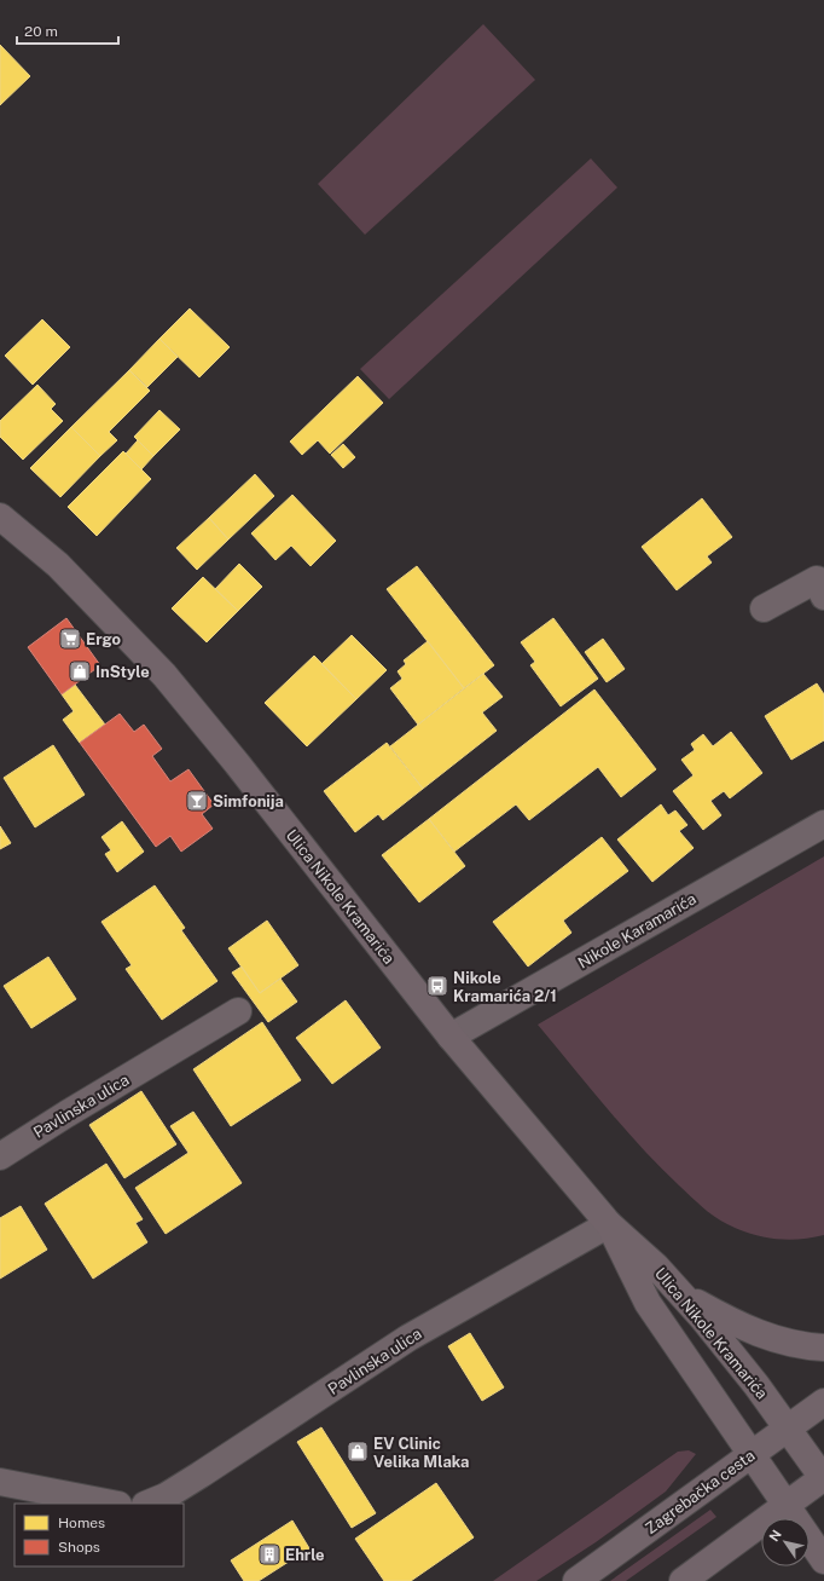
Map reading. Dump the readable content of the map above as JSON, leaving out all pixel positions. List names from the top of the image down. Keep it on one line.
{"streets":{"main road":["Ulica Nikole Kramarića","Zagrebačka cesta"],"street":["Nikole Karamarića","Pavlinska ulica"]},"crossings":[["Ulica Nikole Kramarića","Nikole Karamarića"],["Ulica Nikole Kramarića","Pavlinska ulica"],["Ulica Nikole Kramarića","Zagrebačka cesta"]],"places":{"supermarket":["Ergo"],"shop":["InStyle","EV Clinic Velika Mlaka"],"bar":["Simfonija"],"bus stop":["Nikole Kramarića 2/1"],"building":["Ehrle"]},"legend":["Homes","Shops"],"scale_bar":"20 m","north":"top left"}
